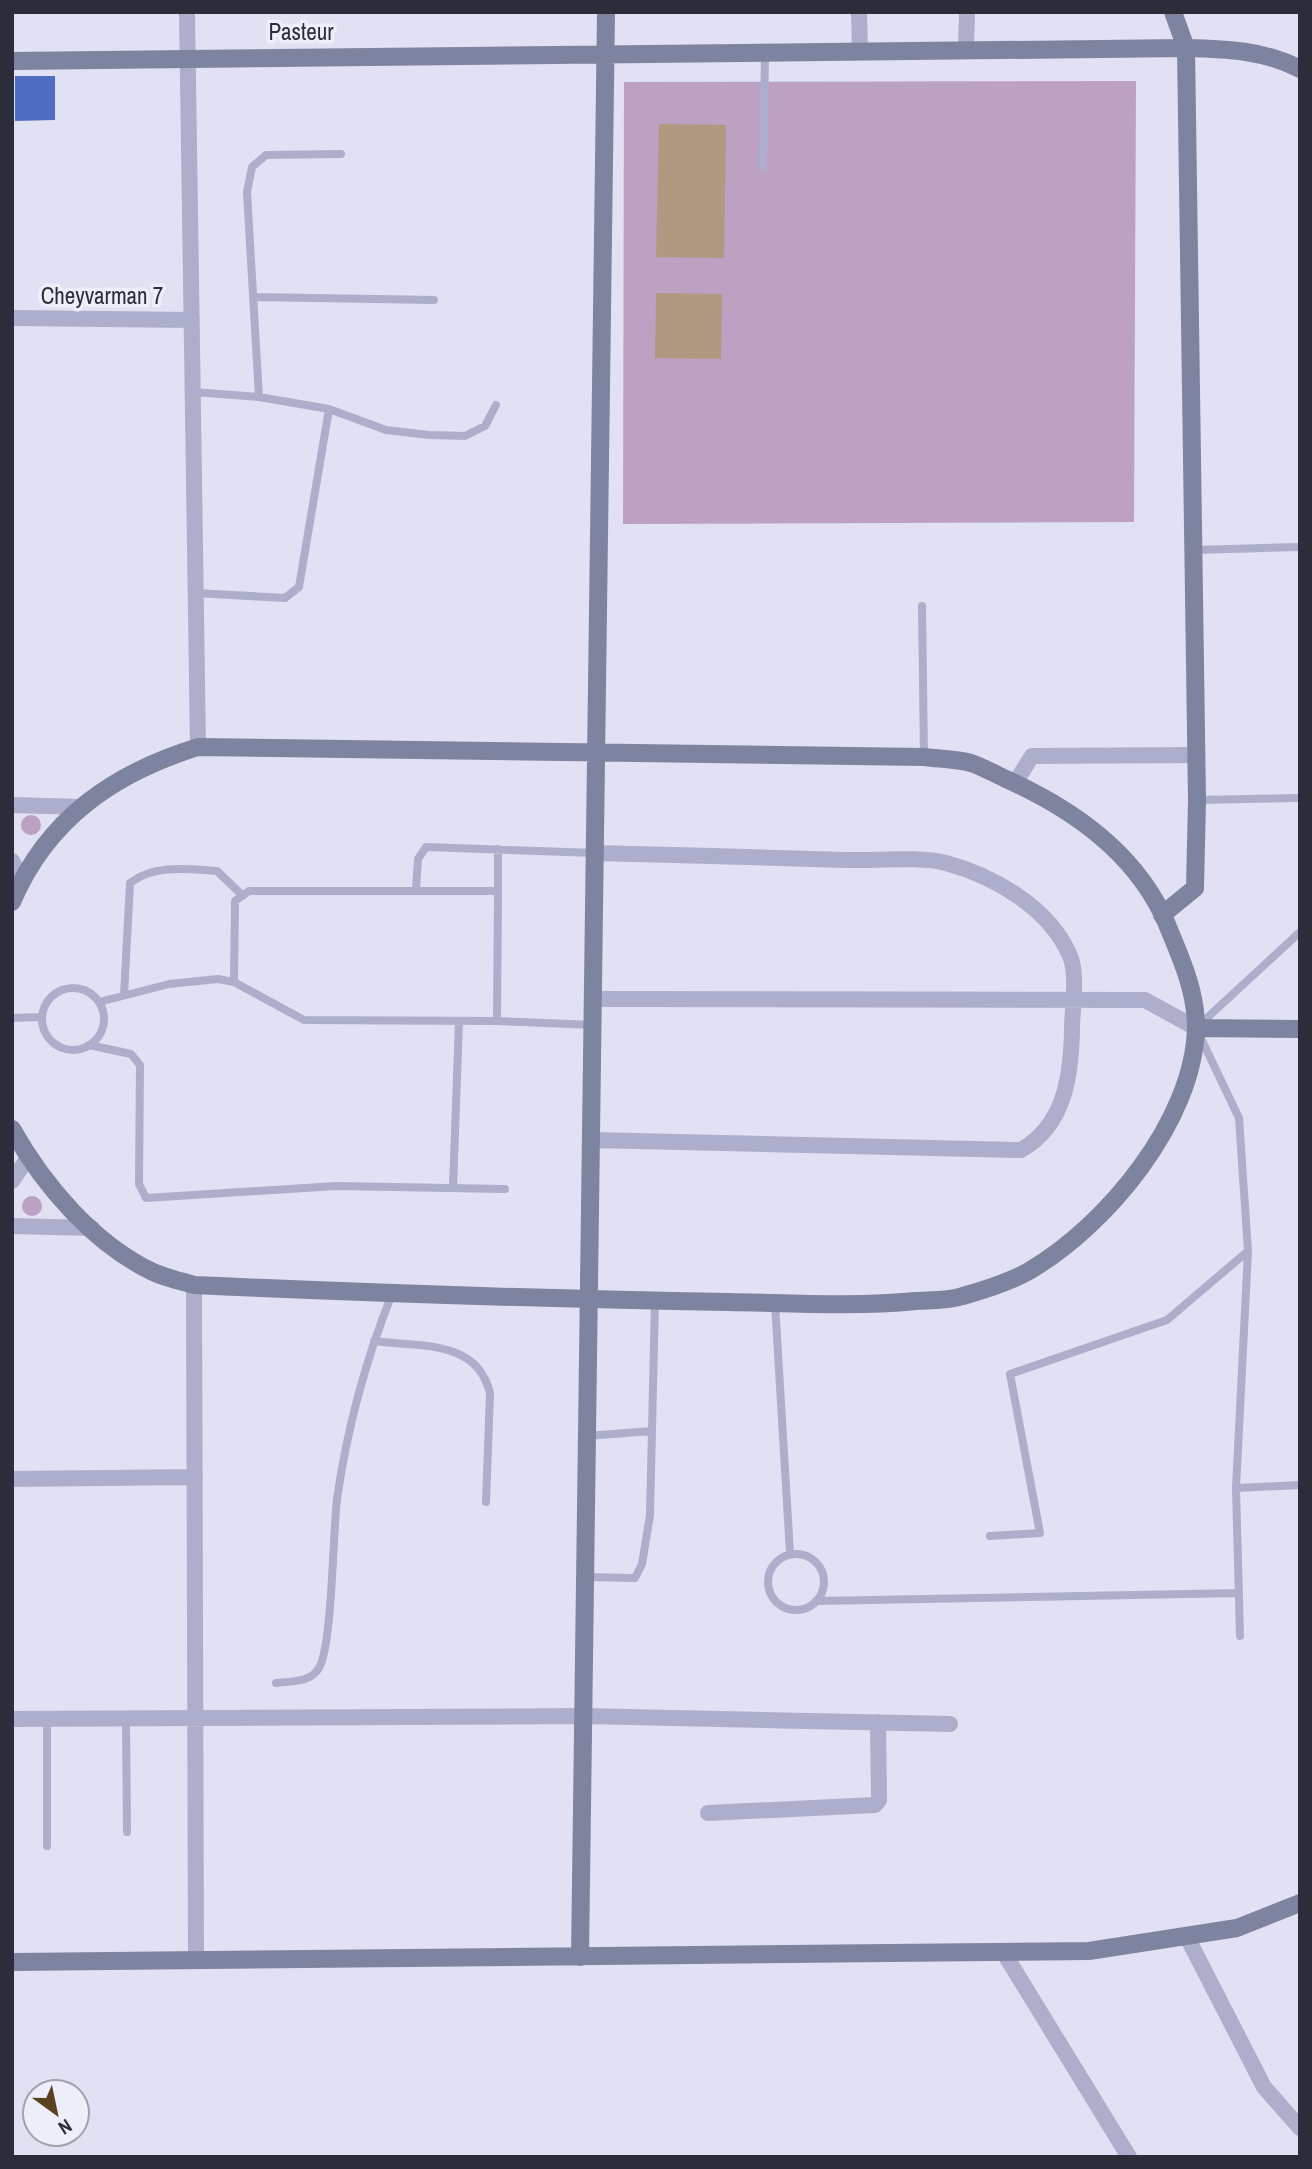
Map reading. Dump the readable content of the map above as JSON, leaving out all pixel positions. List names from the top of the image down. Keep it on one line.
{"streets":{"street":["Pasteur","Cheyvarman 7"]},"north":"bottom right"}
